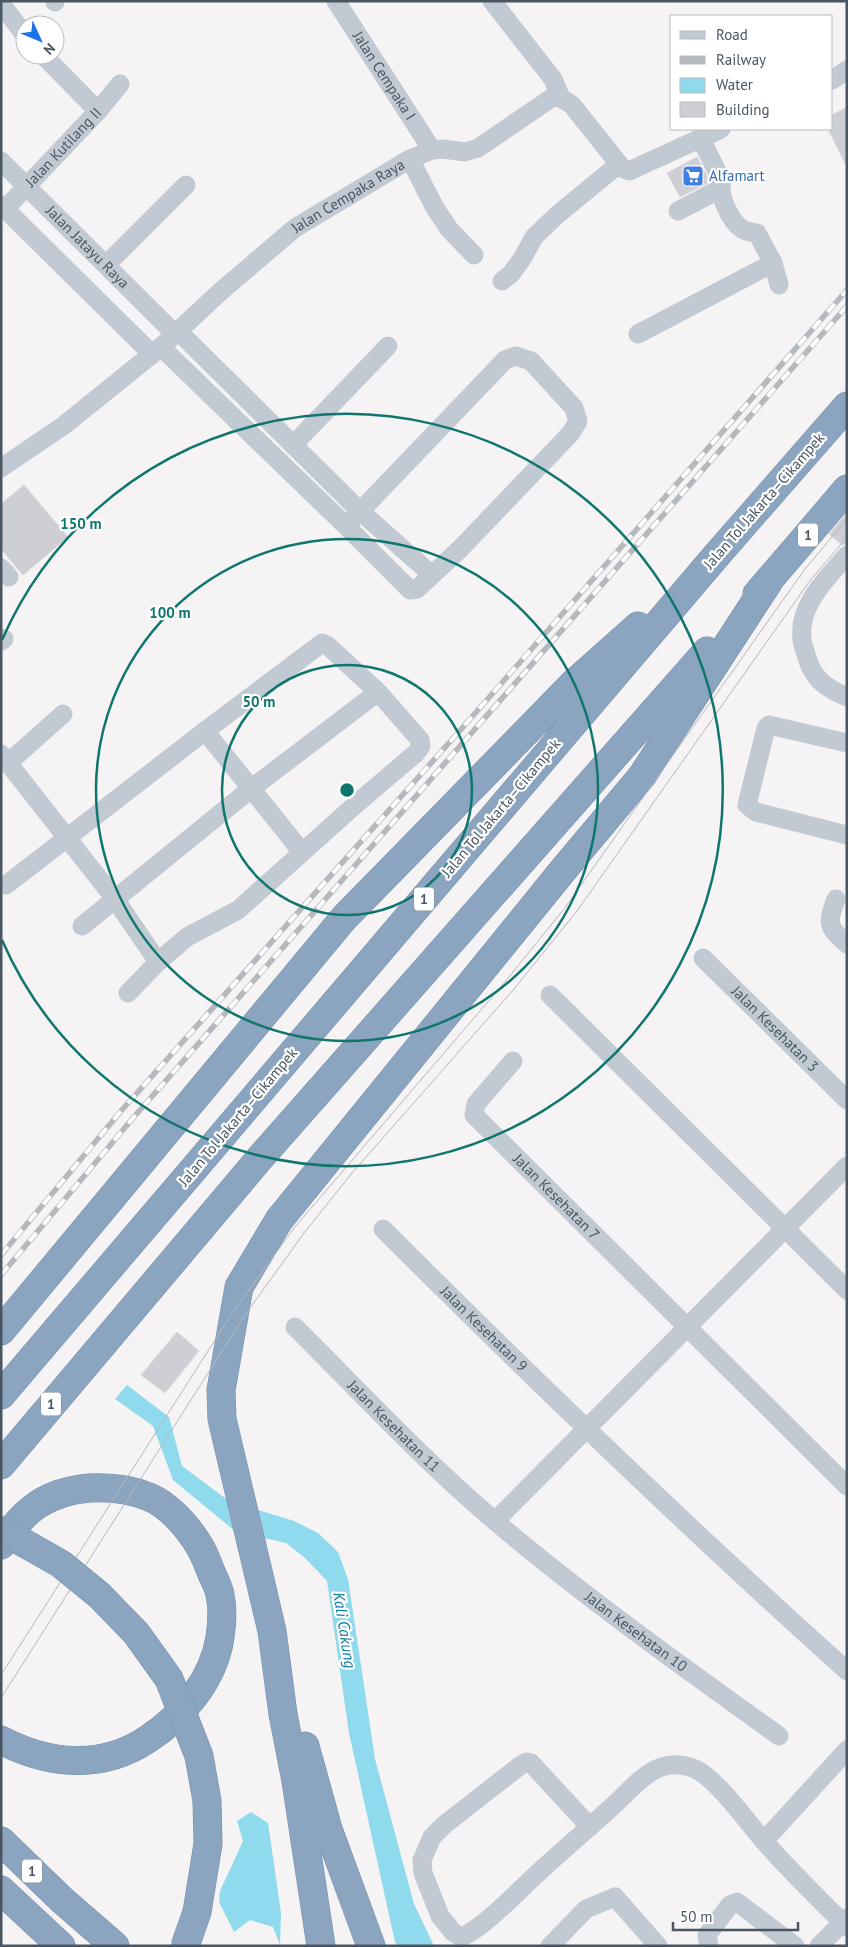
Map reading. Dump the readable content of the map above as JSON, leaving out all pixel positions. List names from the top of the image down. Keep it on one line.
{"streets":{"highway":["Jalan Tol Jakarta–Cikampek","1"],"street":["Jalan Cempaka I","Jalan Kutilang II","Jalan Cempaka Raya","Jalan Jatayu Raya","Jalan Kesehatan 3","Jalan Kesehatan 7","Jalan Kesehatan 9","Jalan Kesehatan 11","Jalan Kesehatan 10"]},"crossings":[["Jalan Cempaka I","Jalan Cempaka Raya"],["Jalan Kutilang II","Jalan Jatayu Raya"],["Jalan Cempaka Raya","Jalan Jatayu Raya"],["Jalan Kesehatan 11","Jalan Kesehatan 10"]],"water":["Kali Cakung"],"places":{"supermarket":["Alfamart"]},"legend":["Road","Railway","Water","Building"],"scale_bar":"50 m","north":"bottom right","rings":["150 m","100 m","50 m"]}
